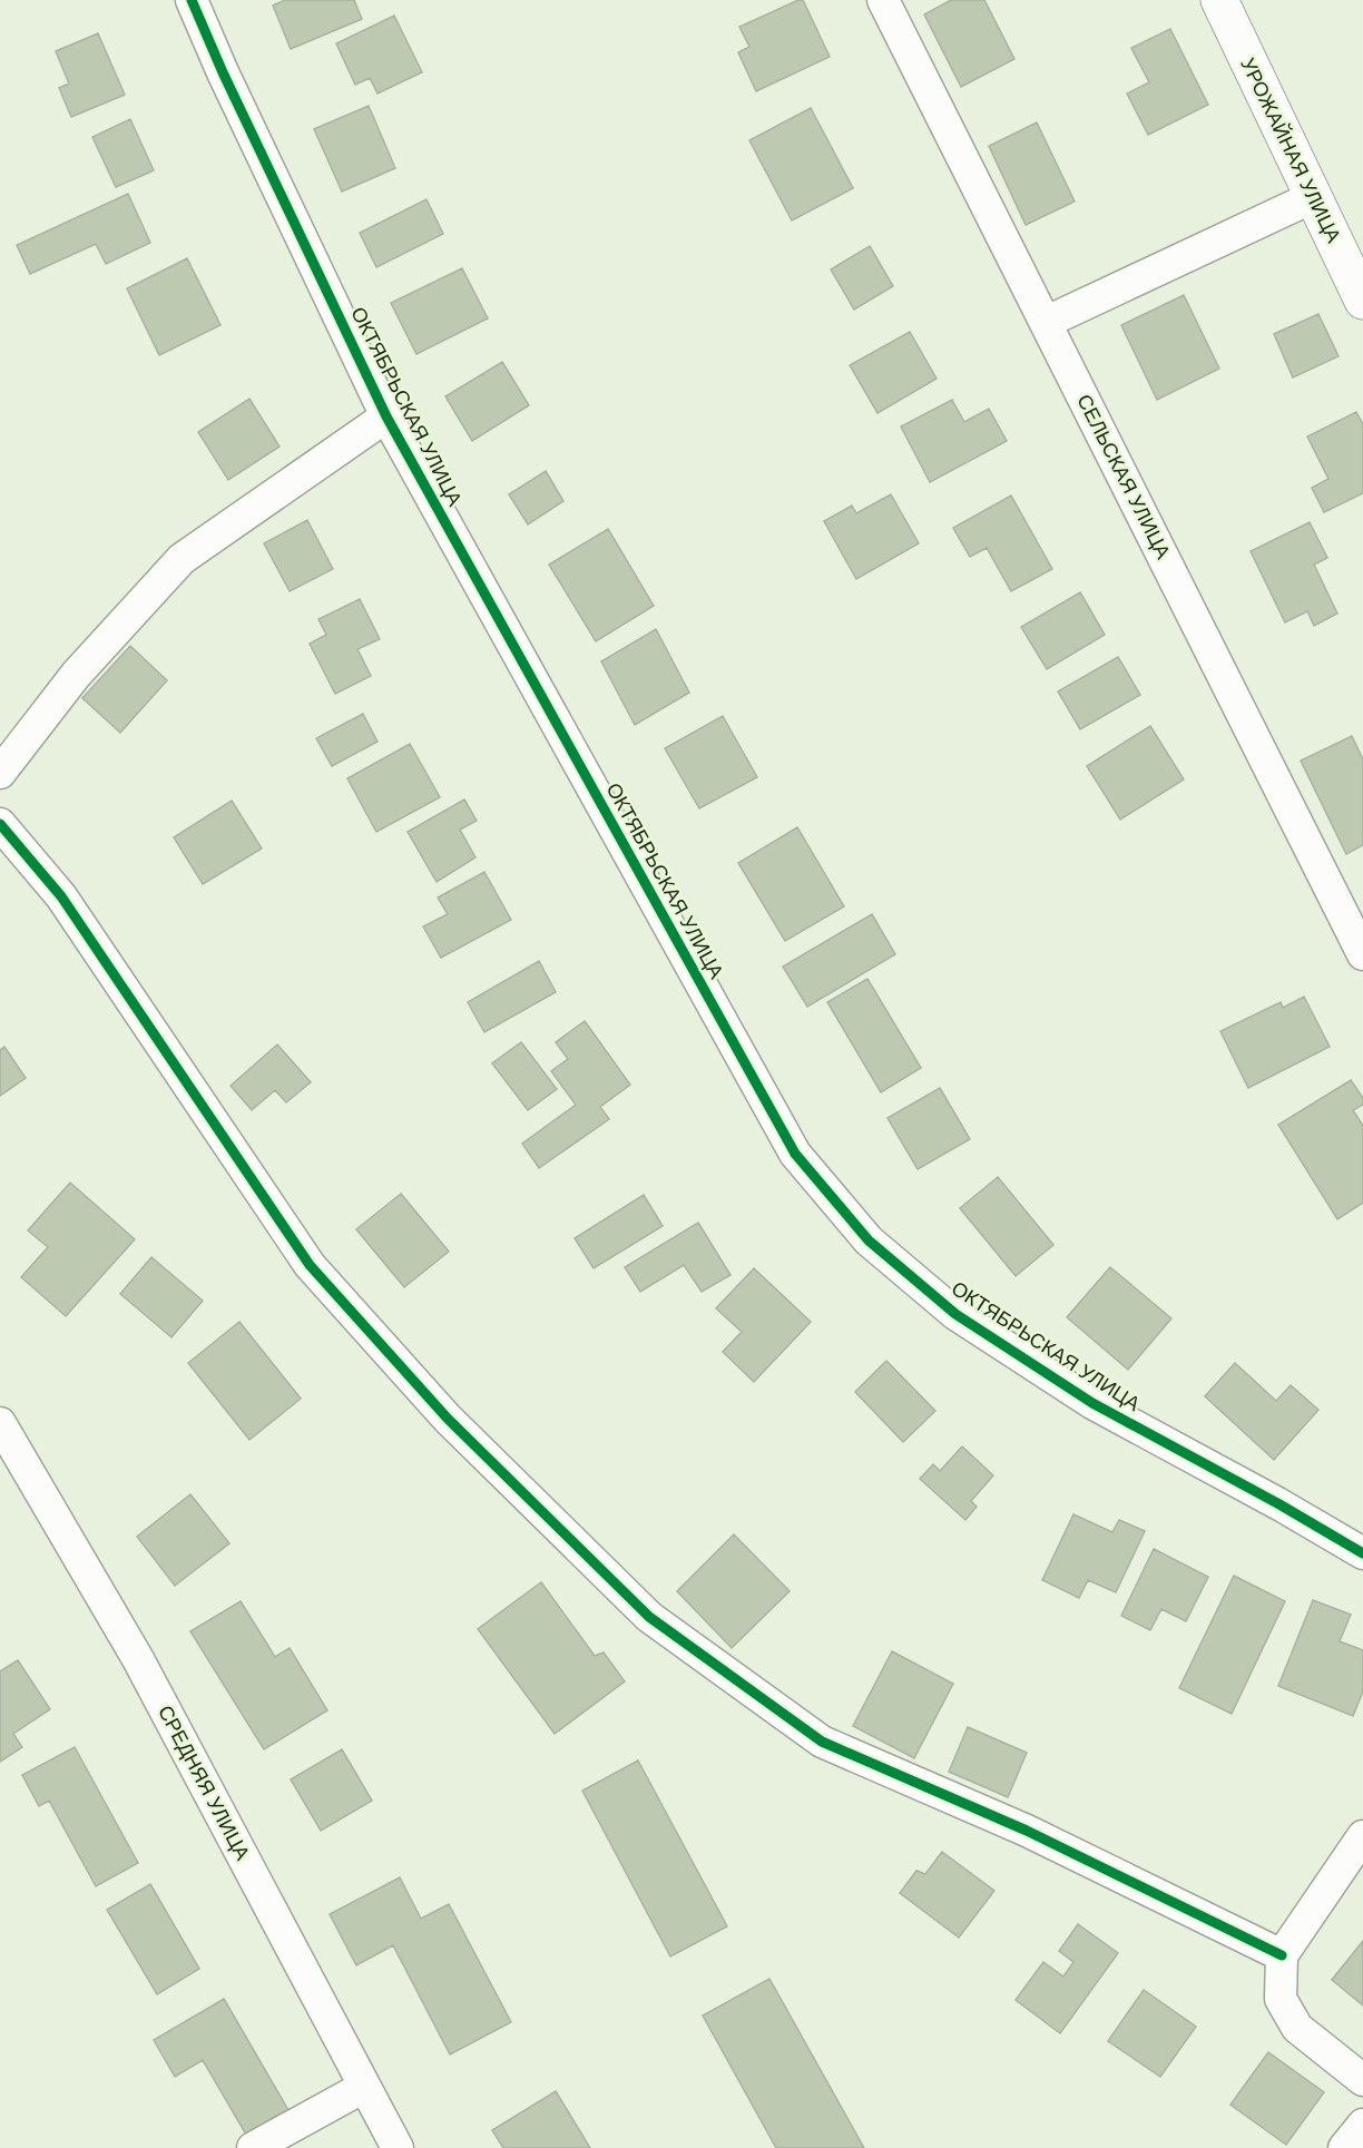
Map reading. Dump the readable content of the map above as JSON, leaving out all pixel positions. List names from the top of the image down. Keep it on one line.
{"streets":{"street":["УРОЖАЙНАЯ УЛИЦА","ОКТЯБРЬСКАЯ УЛИЦА","СЕЛЬСКАЯ УЛИЦА","СРЕДНЯЯ УЛИЦА"]}}
